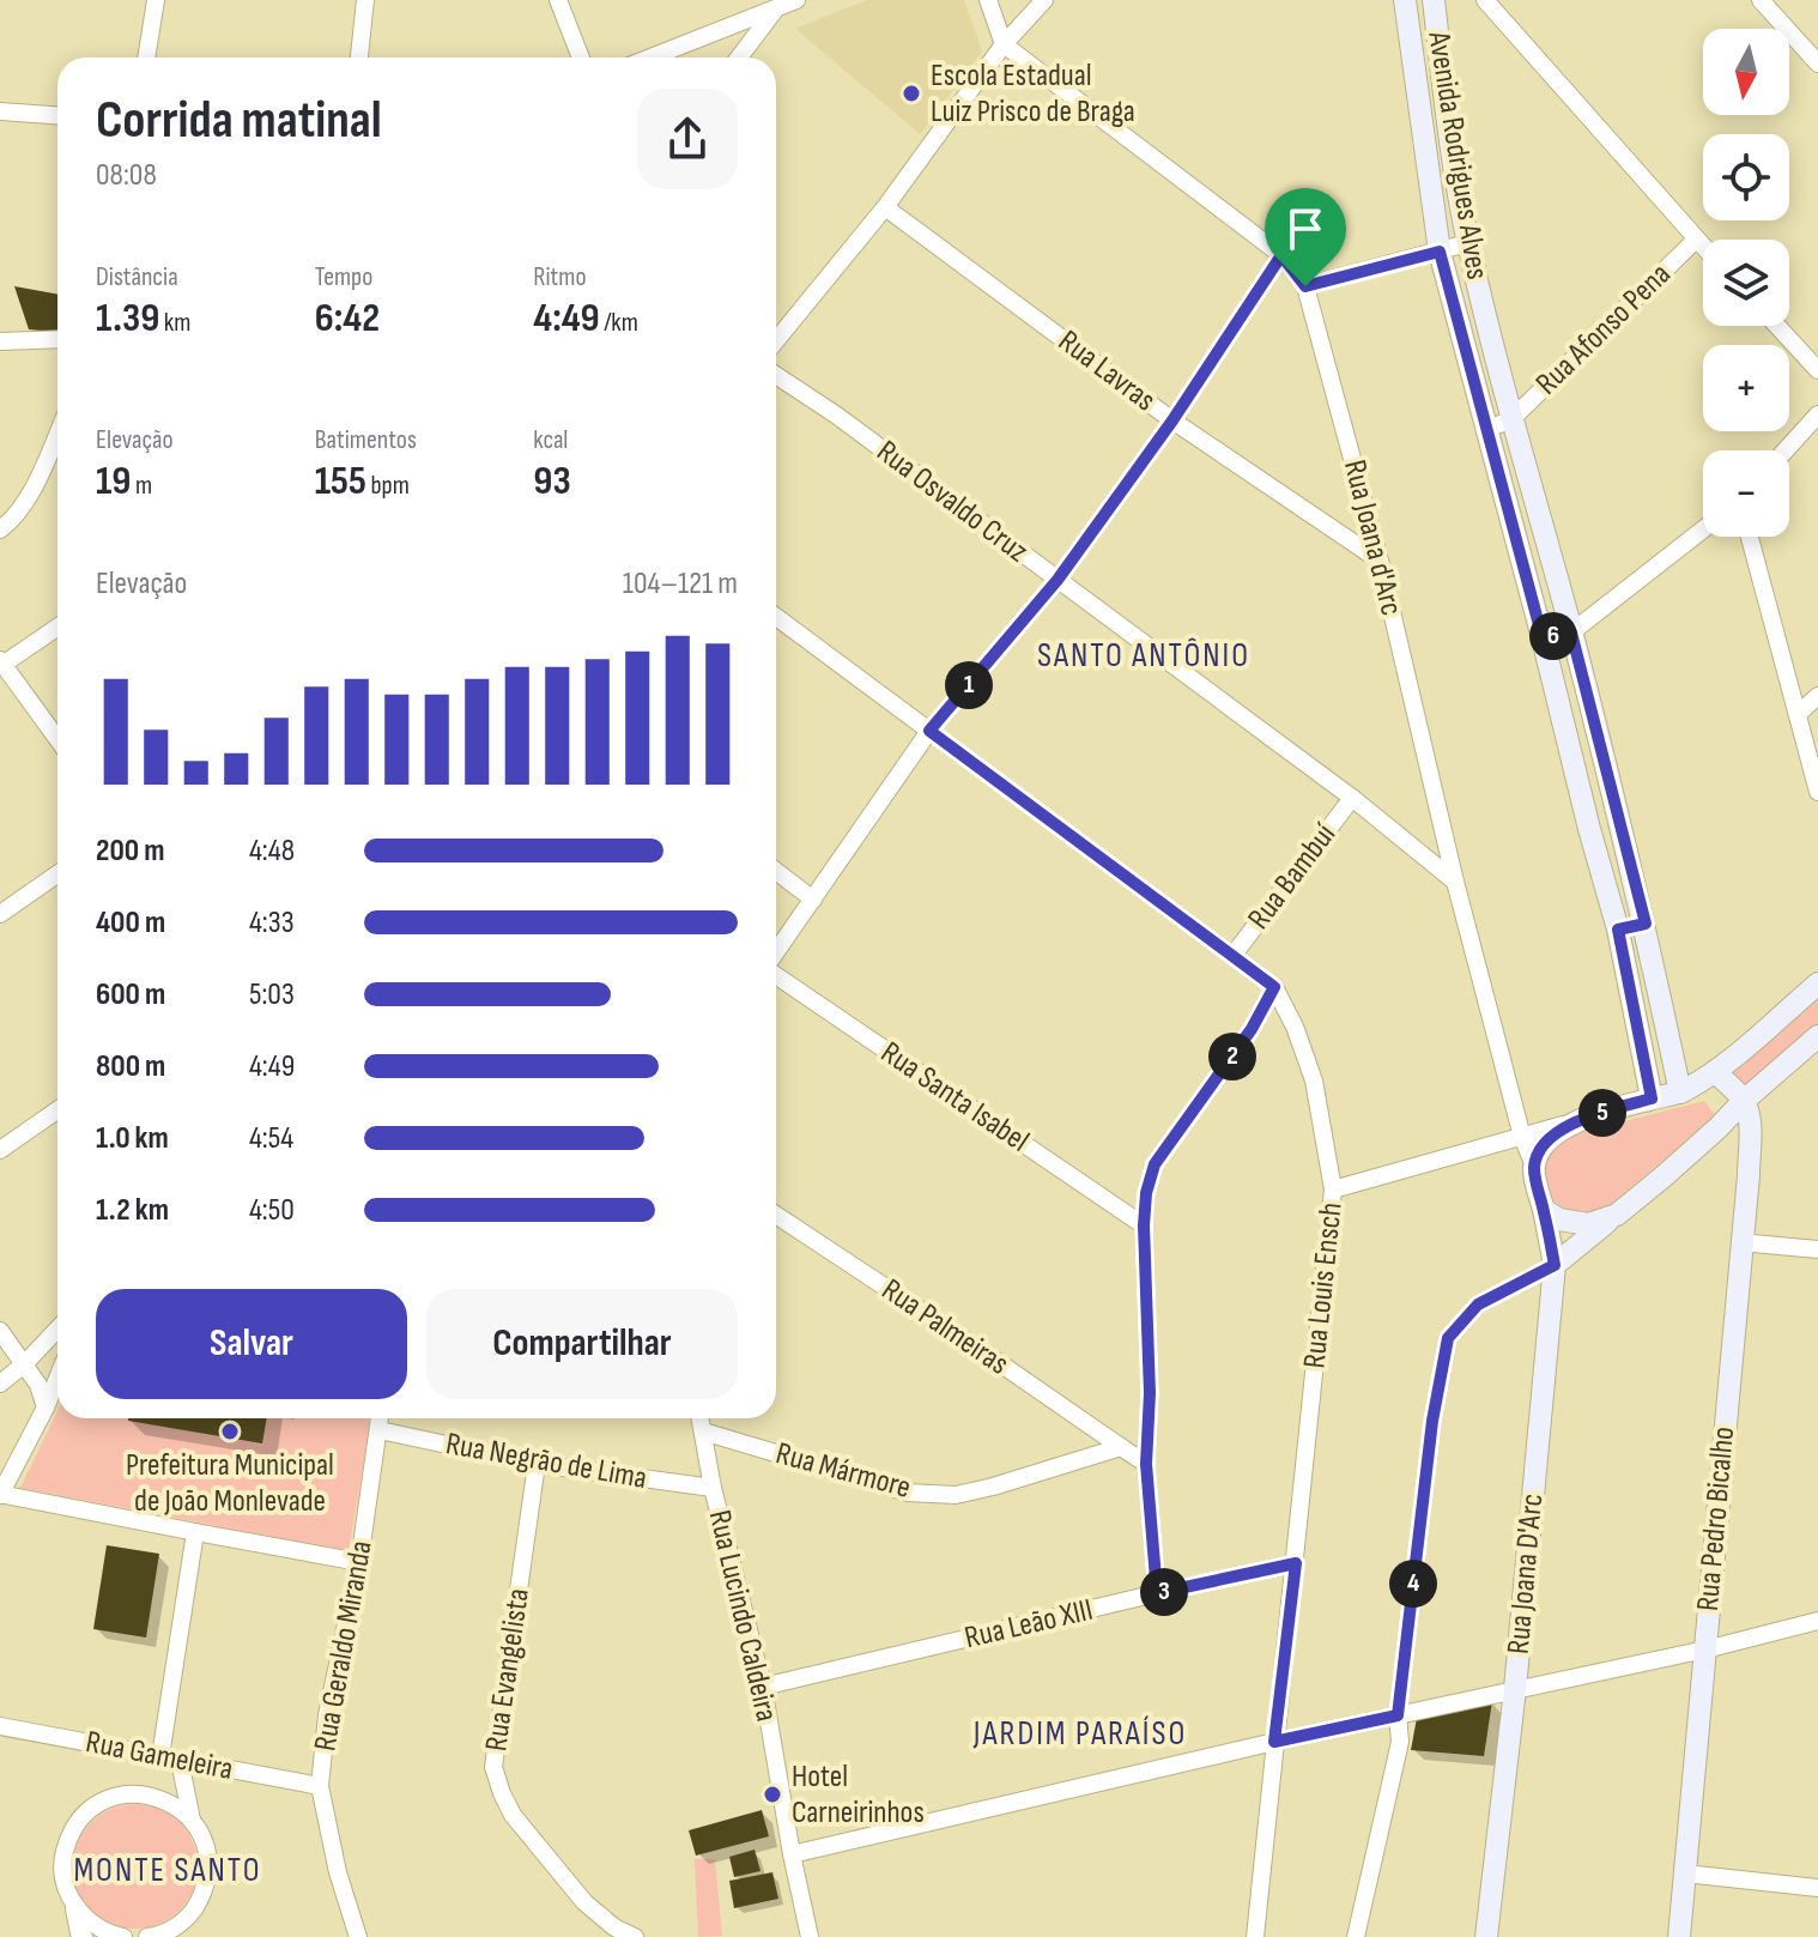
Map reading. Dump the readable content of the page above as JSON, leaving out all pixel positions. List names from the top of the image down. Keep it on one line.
{"streets":{"street":["Avenida Rodrigues Alves","Rua Afonso Pena","Rua Lavras","Rua Osvaldo Cruz","Rua Joana d'Arc","Rua Bambuí","Rua Santa Isabel","Rua Louis Ensch","Rua Palmeiras","Rua Negrão de Lima","Rua Mármore","Rua Pedro Bicalho","Rua Joana D'Arc","Rua Lucindo Caldeira","Rua Leão XIII","Rua Geraldo Miranda","Rua Evangelista","Rua Gameleira"]},"crossings":[["Avenida Rodrigues Alves","Rua Afonso Pena"],["Rua Lavras","Rua Joana d'Arc"],["Rua Osvaldo Cruz","Rua Joana d'Arc"],["Rua Osvaldo Cruz","Rua Bambuí"],["Rua Joana d'Arc","Rua Joana D'Arc"],["Rua Bambuí","Rua Louis Ensch"],["Rua Louis Ensch","Rua Leão XIII"],["Rua Palmeiras","Rua Mármore"],["Rua Negrão de Lima","Rua Lucindo Caldeira"],["Rua Negrão de Lima","Rua Geraldo Miranda"],["Rua Negrão de Lima","Rua Evangelista"],["Rua Mármore","Rua Lucindo Caldeira"],["Rua Lucindo Caldeira","Rua Leão XIII"],["Rua Geraldo Miranda","Rua Gameleira"]],"districts":["SANTO ANTÔNIO","JARDIM PARAÍSO","MONTE SANTO"],"places":["Escola Estadual Luiz Prisco de Braga","Prefeitura Municipal de João Monlevade","Hotel Carneirinhos"],"north":"bottom","page":{"map_buttons":["+","−"],"heading":["Corrida matinal","08:08"],"stats":[["Distância","1.39 km"],["Tempo","6:42"],["Ritmo","4:49 /km"],["Elevação","19 m"],["Batimentos","155 bpm"],["kcal","93"]],"chart":["Elevação","104–121 m"],"pins":["6","1","2","5","4","3"],"list":[{"name":"200 m","note":"4:48"},{"name":"400 m","note":"4:33"},{"name":"600 m","note":"5:03"},{"name":"800 m","note":"4:49"},{"name":"1.0 km","note":"4:54"},{"name":"1.2 km","note":"4:50"}],"buttons":["Salvar","Compartilhar"]}}
